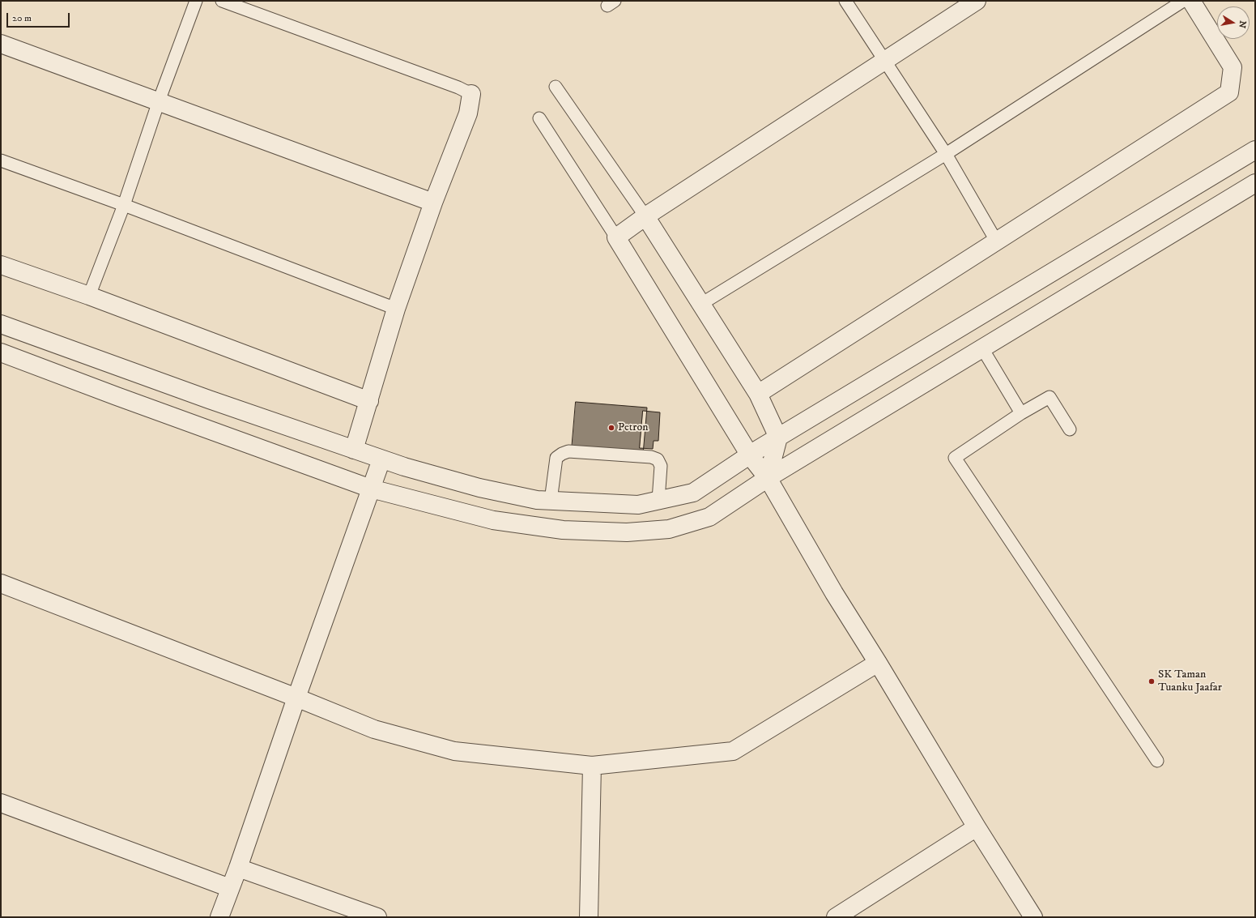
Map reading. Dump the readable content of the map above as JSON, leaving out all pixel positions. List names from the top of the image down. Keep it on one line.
{"places":["Petron","SK Taman Tuanku Jaafar"],"scale_bar":"20 m","north":"right"}
